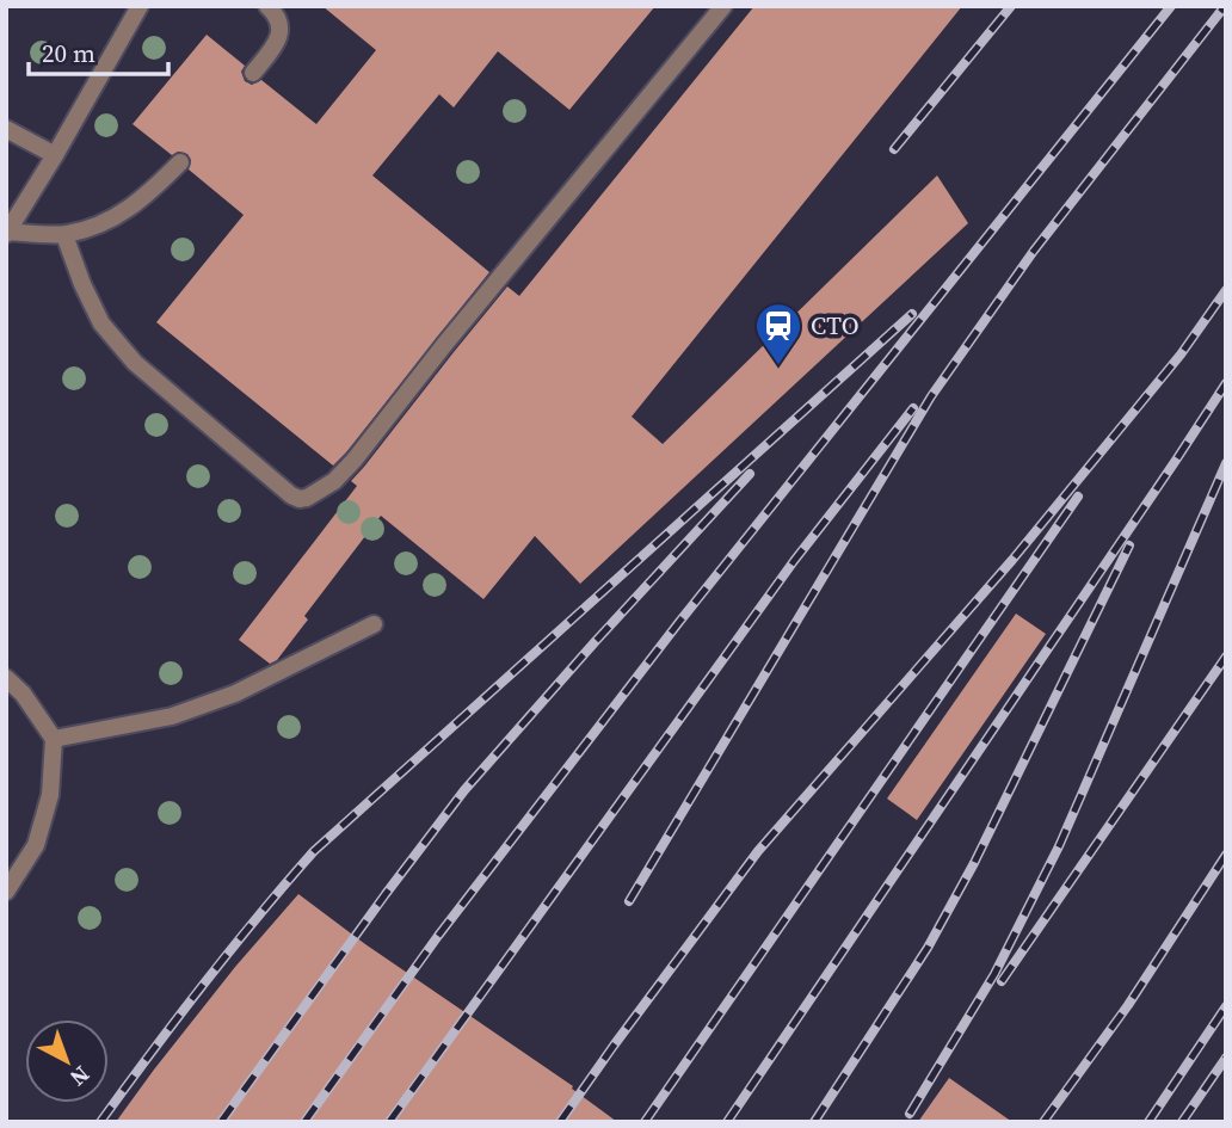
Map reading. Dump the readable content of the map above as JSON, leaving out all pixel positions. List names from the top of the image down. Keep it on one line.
{"places":{"station":["CTO"]},"scale_bar":"20 m","north":"bottom right"}
